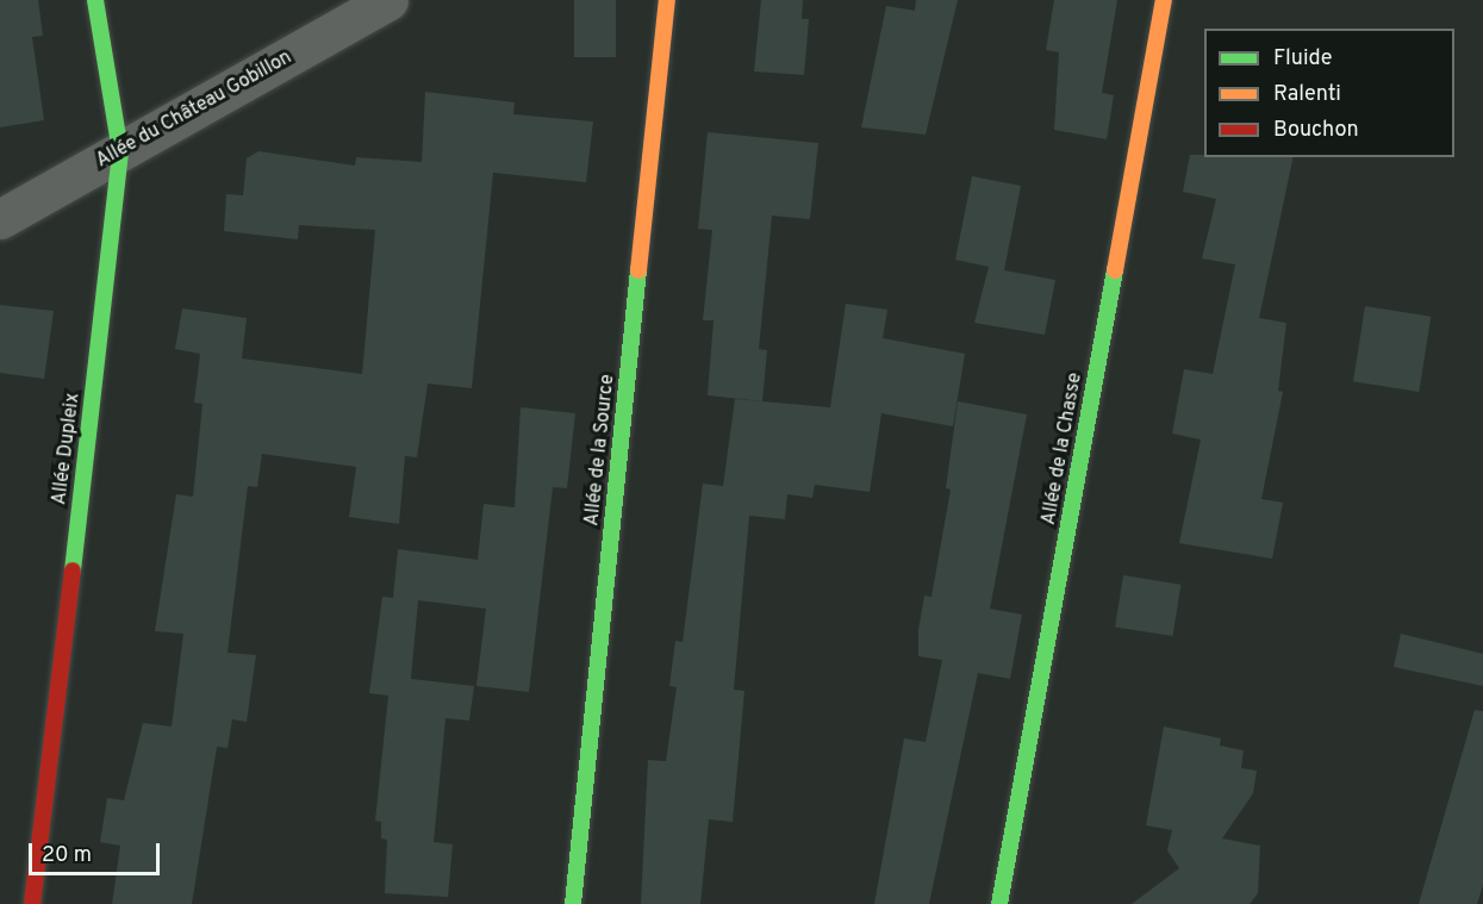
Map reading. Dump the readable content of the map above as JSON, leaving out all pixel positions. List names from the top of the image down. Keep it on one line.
{"streets":{"street":["Allée du Château Gobillon","Allée Dupleix","Allée de la Chasse","Allée de la Source"]},"crossings":[["Allée du Château Gobillon","Allée Dupleix"]],"legend":["Fluide","Ralenti","Bouchon"],"scale_bar":"20 m"}
